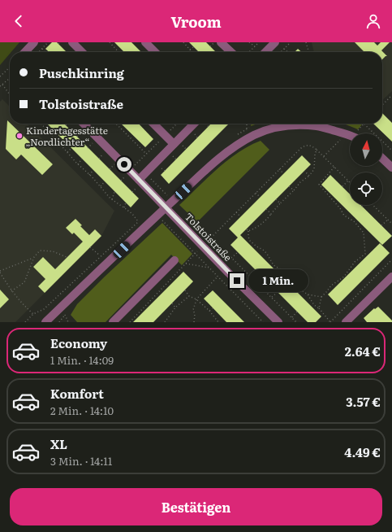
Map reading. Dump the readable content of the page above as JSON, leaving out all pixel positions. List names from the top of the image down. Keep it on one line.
{"streets":{"street":["Tolstoistraße"]},"places":["Kindertagesstätte „Nordlichter“"],"north":"top","page":{"header":"Vroom","banner":["Puschkinring","Tolstoistraße"],"bubble":"1 Min.","list":[{"name":"Economy","note":"1 Min. · 14:09","value":"2.64 €"},{"name":"Komfort","note":"2 Min. · 14:10","value":"3.57 €"},{"name":"XL","note":"3 Min. · 14:11","value":"4.49 €"}],"buttons":"Bestätigen"}}
